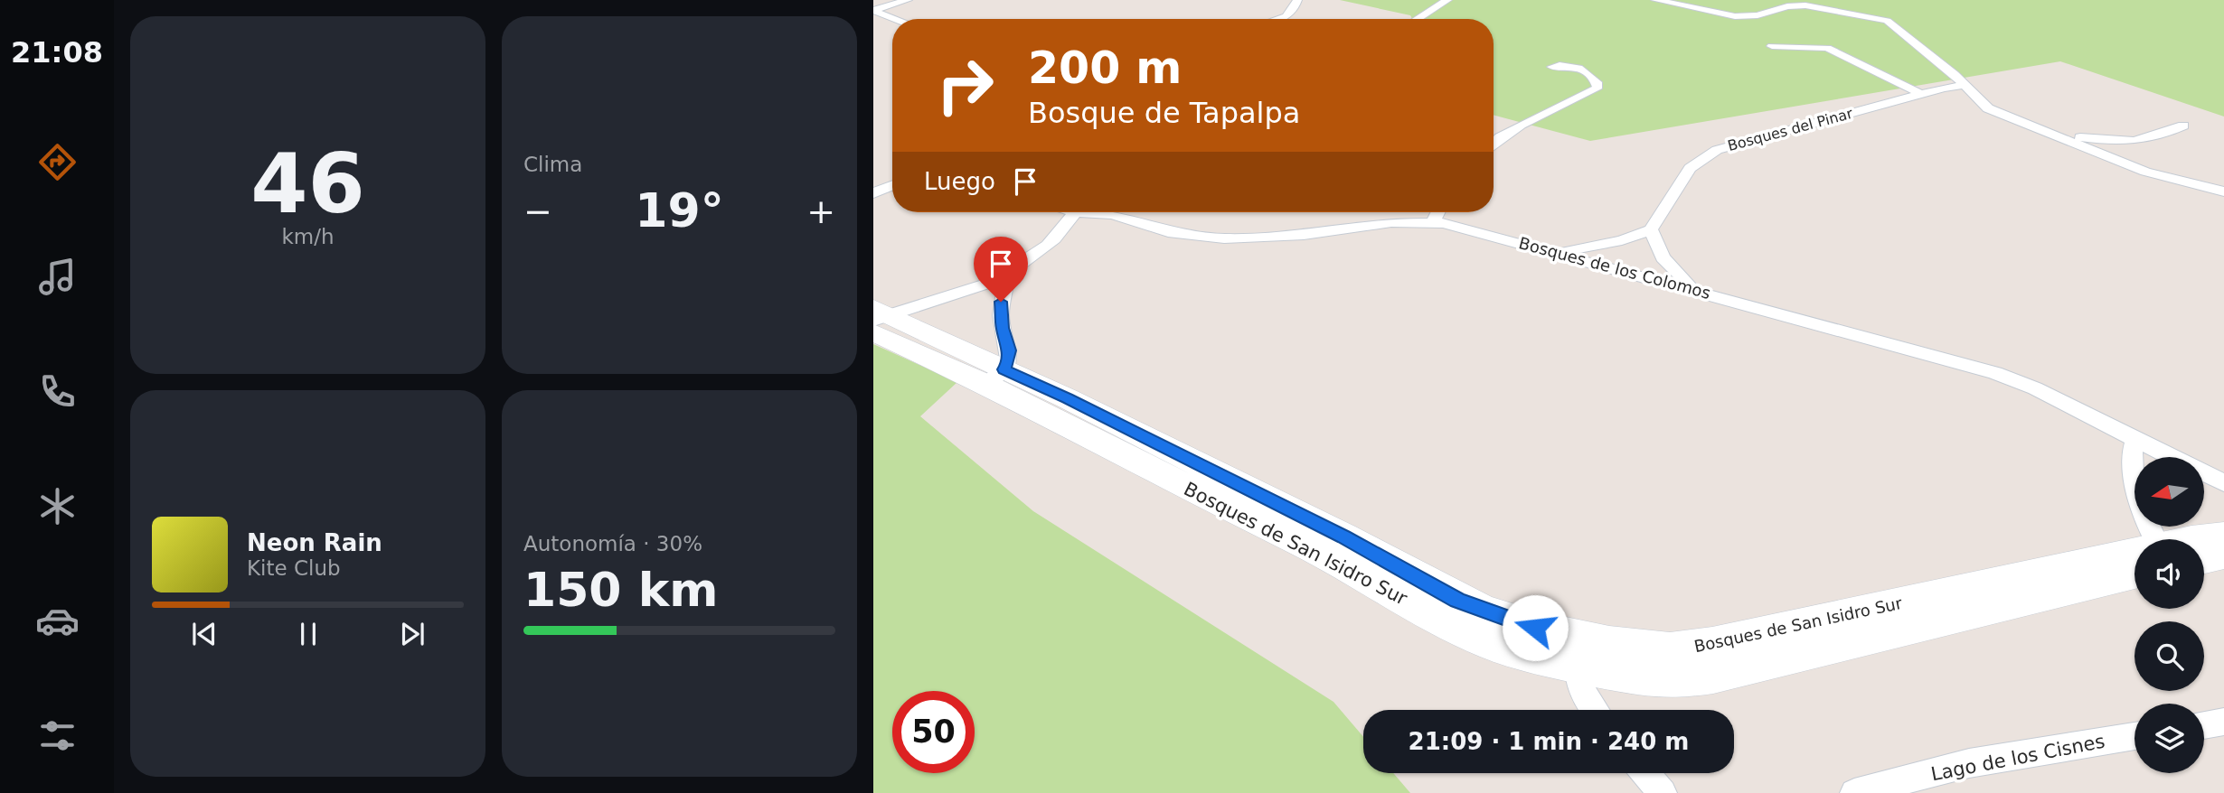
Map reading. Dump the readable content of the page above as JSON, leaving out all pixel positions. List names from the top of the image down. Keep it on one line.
{"streets":{"main road":["Bosques de San Isidro Sur"],"street":["Bosques del Pinar","Bosques de los Colomos","Lago de los Cisnes"]},"north":"left","page":{"tabs":"21:08","tile":[["46","km/h"],"Clima",["Autonomía · 30%","150 km"]],"turn":["200 m","Bosque de Tapalpa"],"then":"Luego","heat":["−","19°","+"],"song":["Neon Rain","Kite Club"],"limit":"50","trip":"21:09 · 1 min · 240 m"}}
